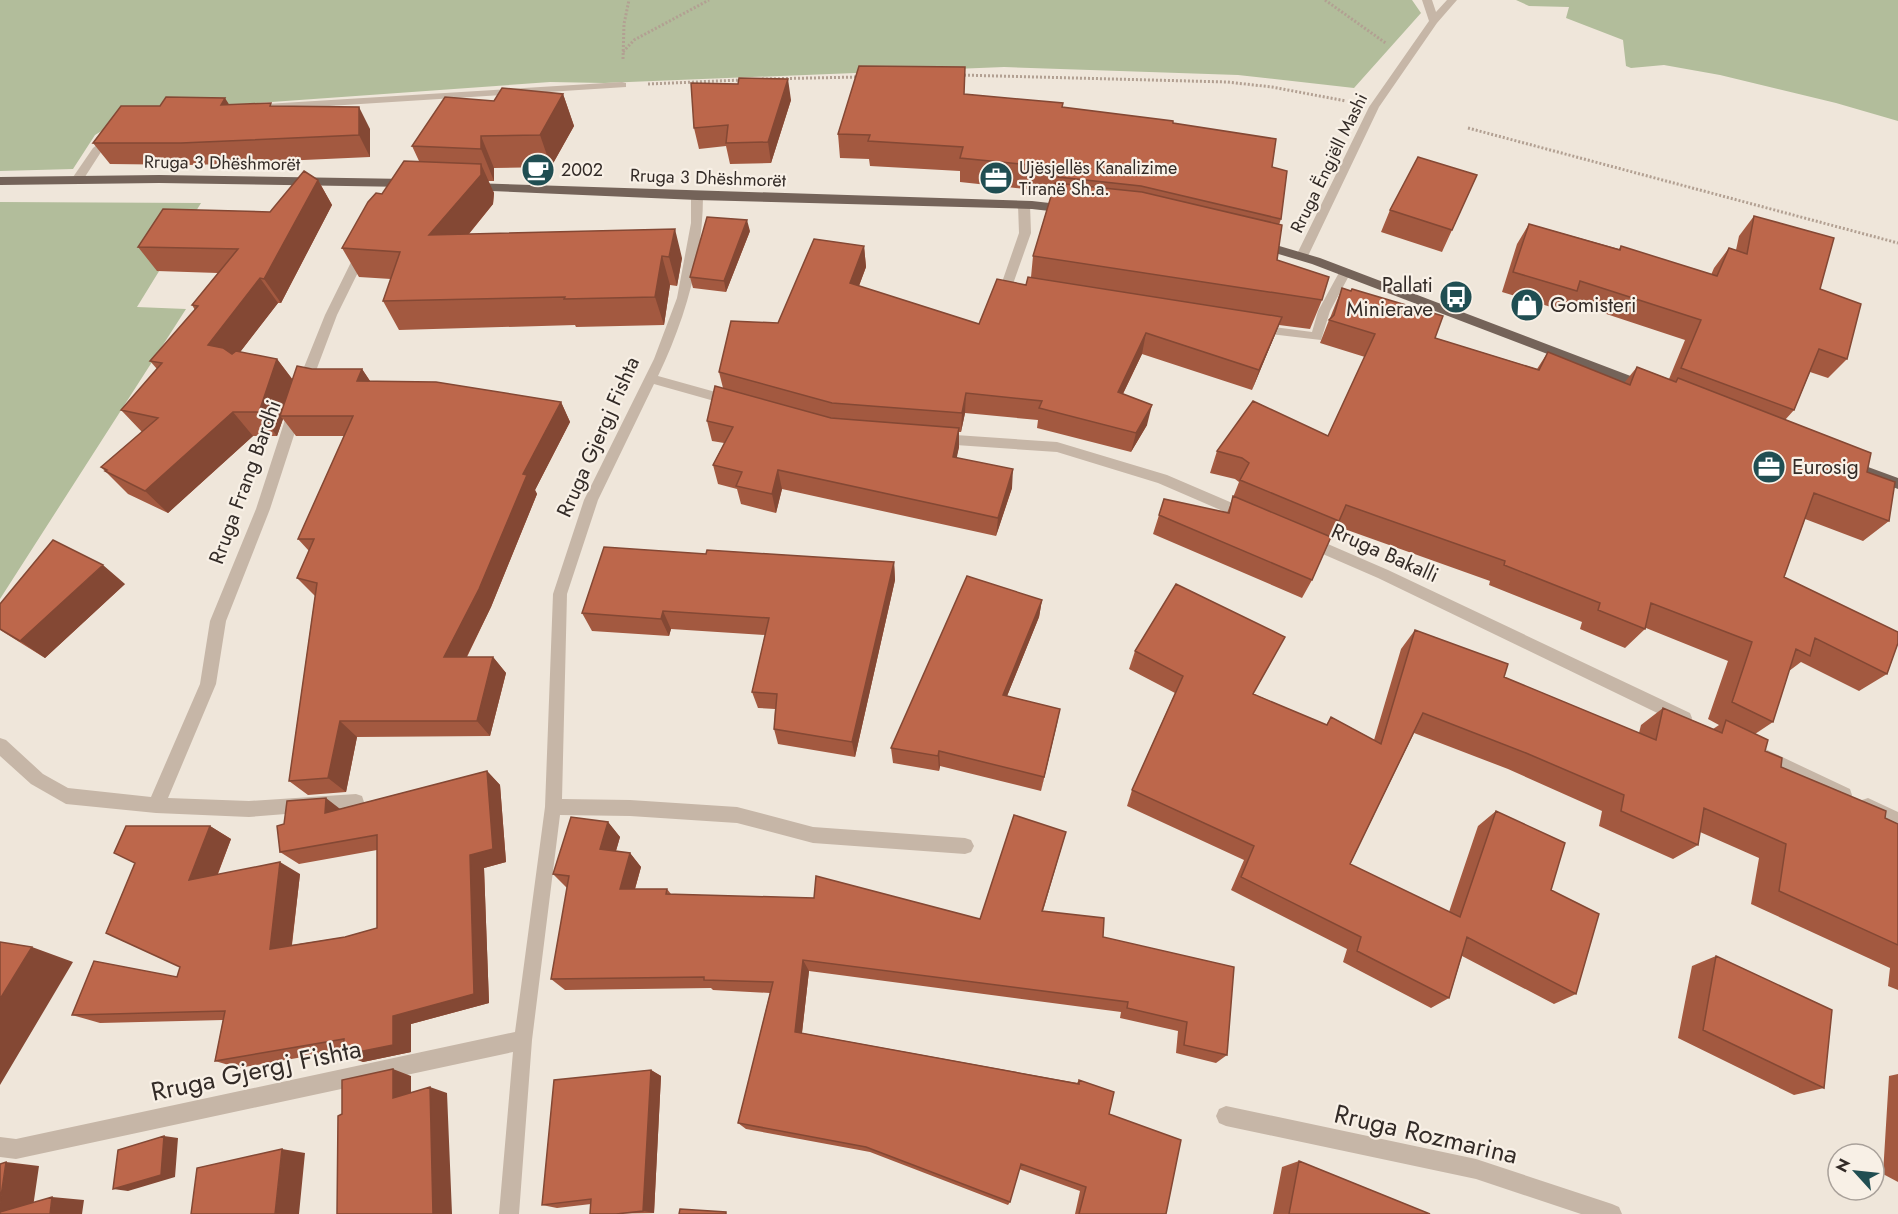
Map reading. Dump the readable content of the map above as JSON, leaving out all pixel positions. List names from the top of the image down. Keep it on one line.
{"streets":{"main road":["Rruga 3 Dhëshmorët"],"street":["Rruga Ëngjëll Mashi","Rruga Gjergj Fishta","Rruga Frang Bardhi","Rruga Bakalli","Rruga Rozmarina"]},"crossings":[["Rruga 3 Dhëshmorët","Rruga Gjergj Fishta"]],"places":{"cafe":["2002"],"office":["Ujësjellës Kanalizime Tiranë Sh.a.","Eurosig"],"bus stop":["Pallati Minierave"],"shop":["Gomisteri"]},"north":"top left"}
